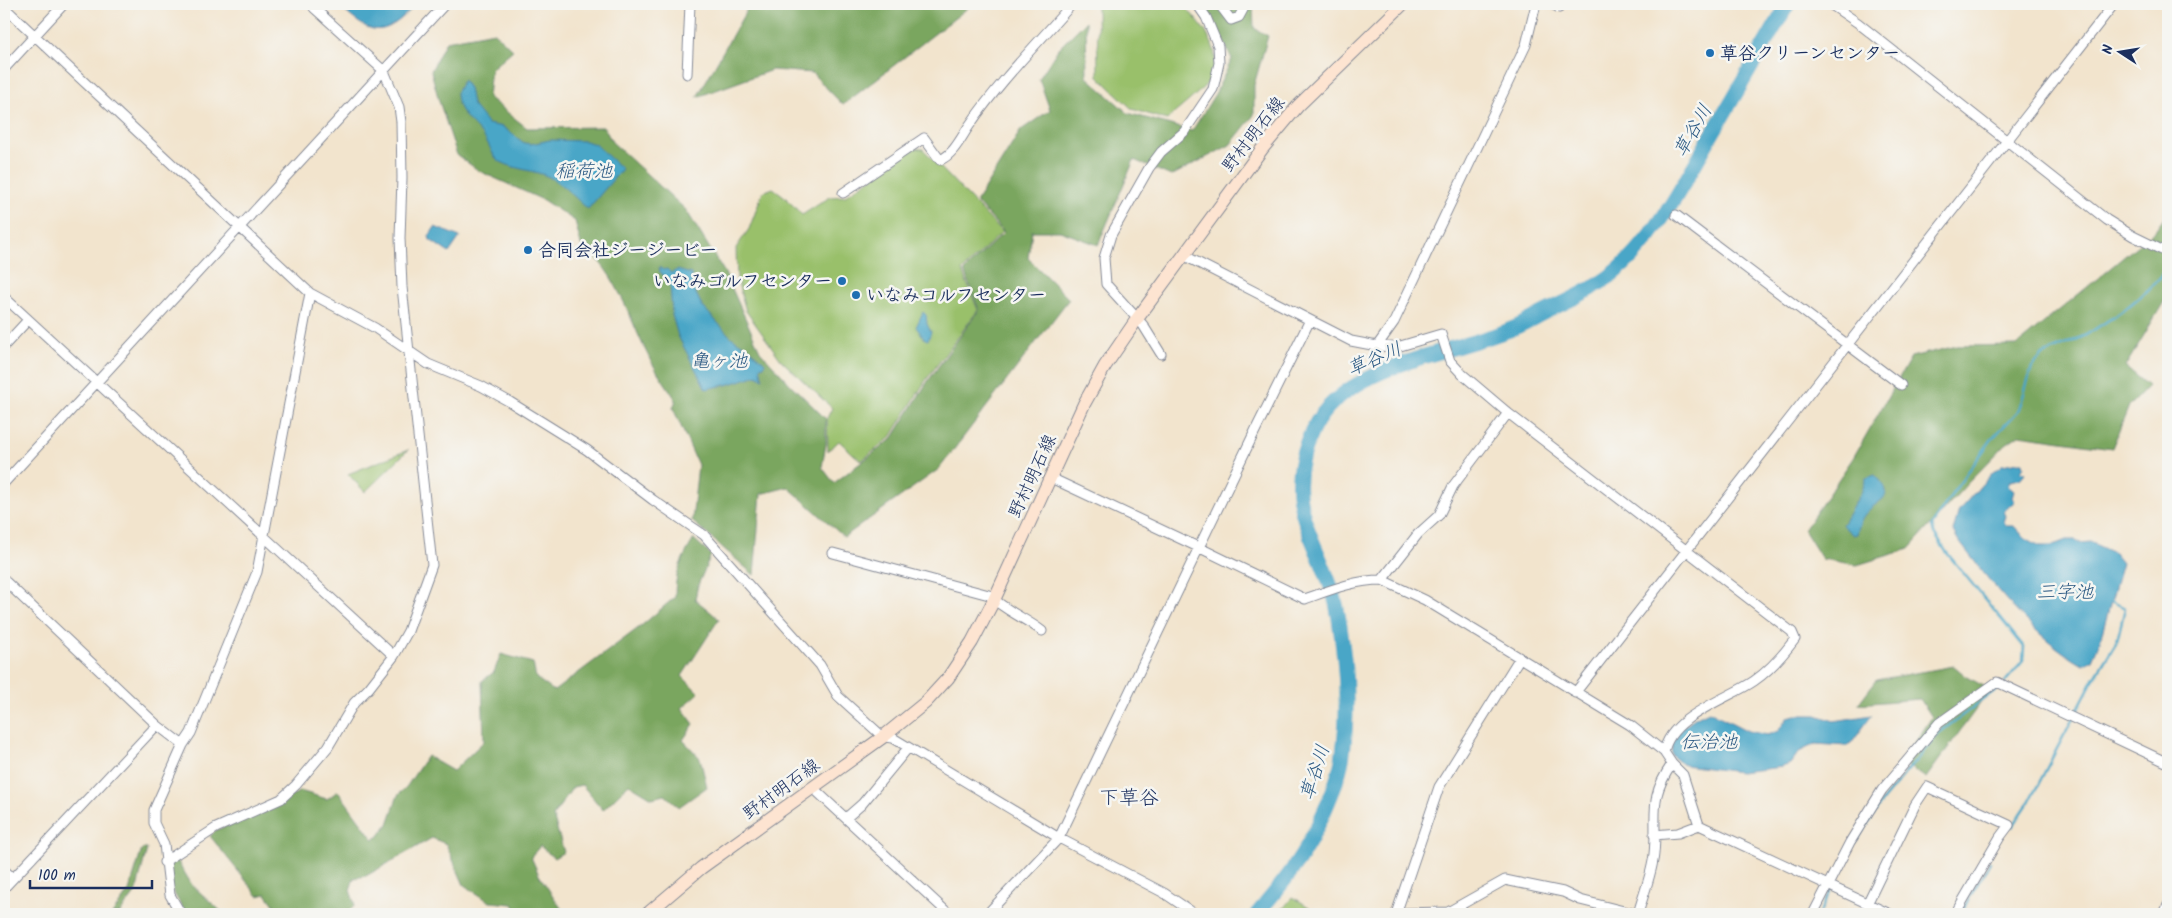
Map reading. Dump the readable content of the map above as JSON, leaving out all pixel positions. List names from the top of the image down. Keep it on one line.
{"streets":{"main road":["野村明石線"]},"districts":["下草谷"],"water":["草谷川","稲荷池","亀ヶ池","三字池","伝治池"],"places":["草谷クリーンセンター","合同会社ジージービー","いなみゴルフセンター","いなみコルフセンター"],"scale_bar":"100 m","north":"left"}
